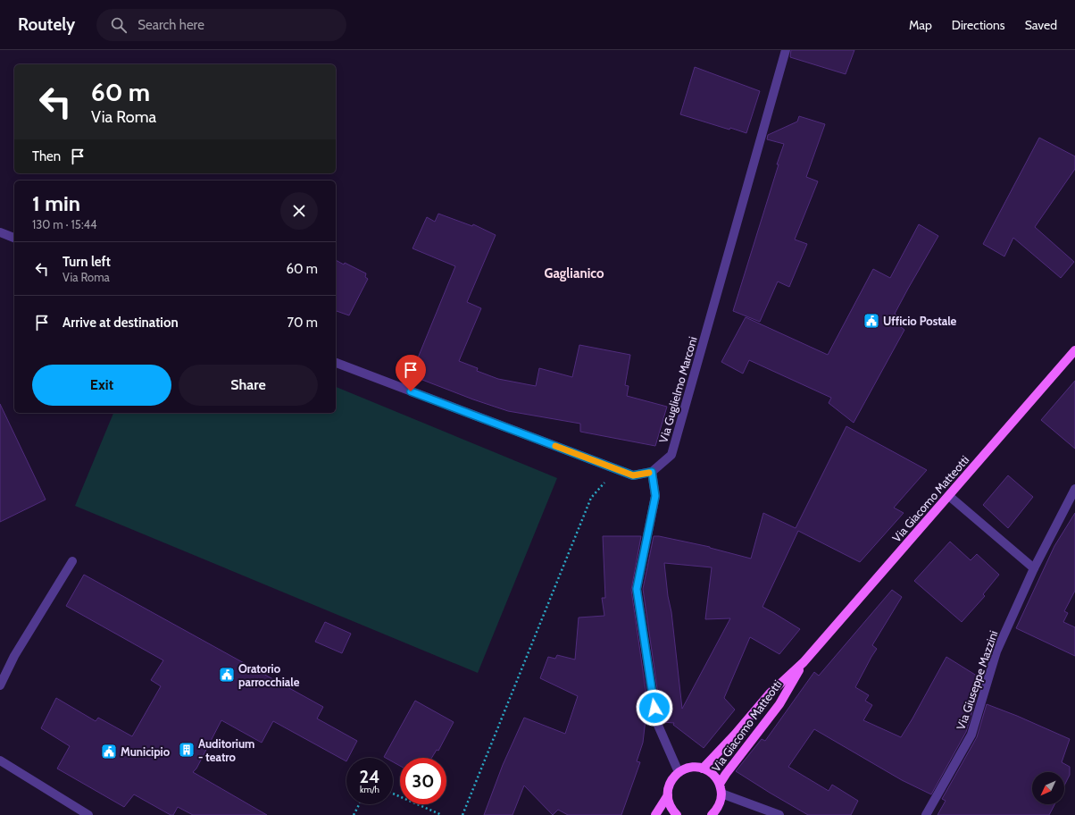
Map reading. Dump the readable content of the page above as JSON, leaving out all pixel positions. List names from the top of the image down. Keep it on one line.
{"streets":{"main road":["Via Giacomo Matteotti"],"street":["Via Guglielmo Marconi","Via Giuseppe Mazzini"]},"districts":["Gaglianico"],"places":{"public building":["Ufficio Postale","Oratorio parrocchiale","Municipio"],"building":["Auditorium - teatro"]},"north":"bottom left","page":{"header":"Routely","search":"Search here","nav":["Map","Directions","Saved"],"turn":["60 m","Via Roma"],"then":"Then","heading":["1 min","130 m · 15:44"],"list":[{"name":"Turn left","note":"Via Roma","value":"60 m"},{"name":"Arrive at destination","value":"70 m"}],"buttons":["Exit","Share"],"speed":"24 km/h","limit":"30"}}
